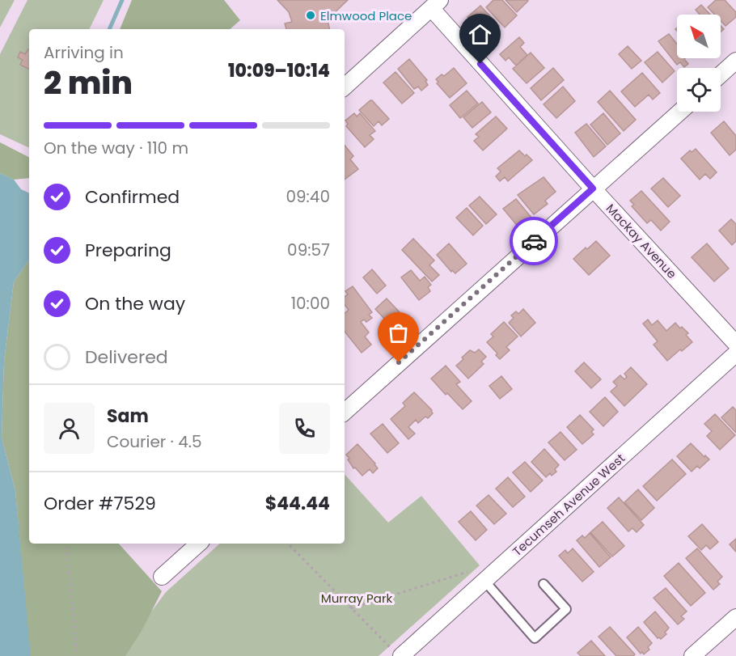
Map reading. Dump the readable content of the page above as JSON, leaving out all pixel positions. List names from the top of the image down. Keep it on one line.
{"streets":{"street":["Mackay Avenue","Tecumseh Avenue West"]},"parks":["Murray Park"],"places":["Elmwood Place"],"north":"top left","page":{"heading":["2 min","Arriving in","10:09–10:14"],"panel":["Sam","Courier · 4.5","Order #7529","$44.44"],"bar":"On the way · 110 m","list":[["Confirmed","09:40"],["Preparing","09:57"],["On the way","10:00"],"Delivered"]}}
